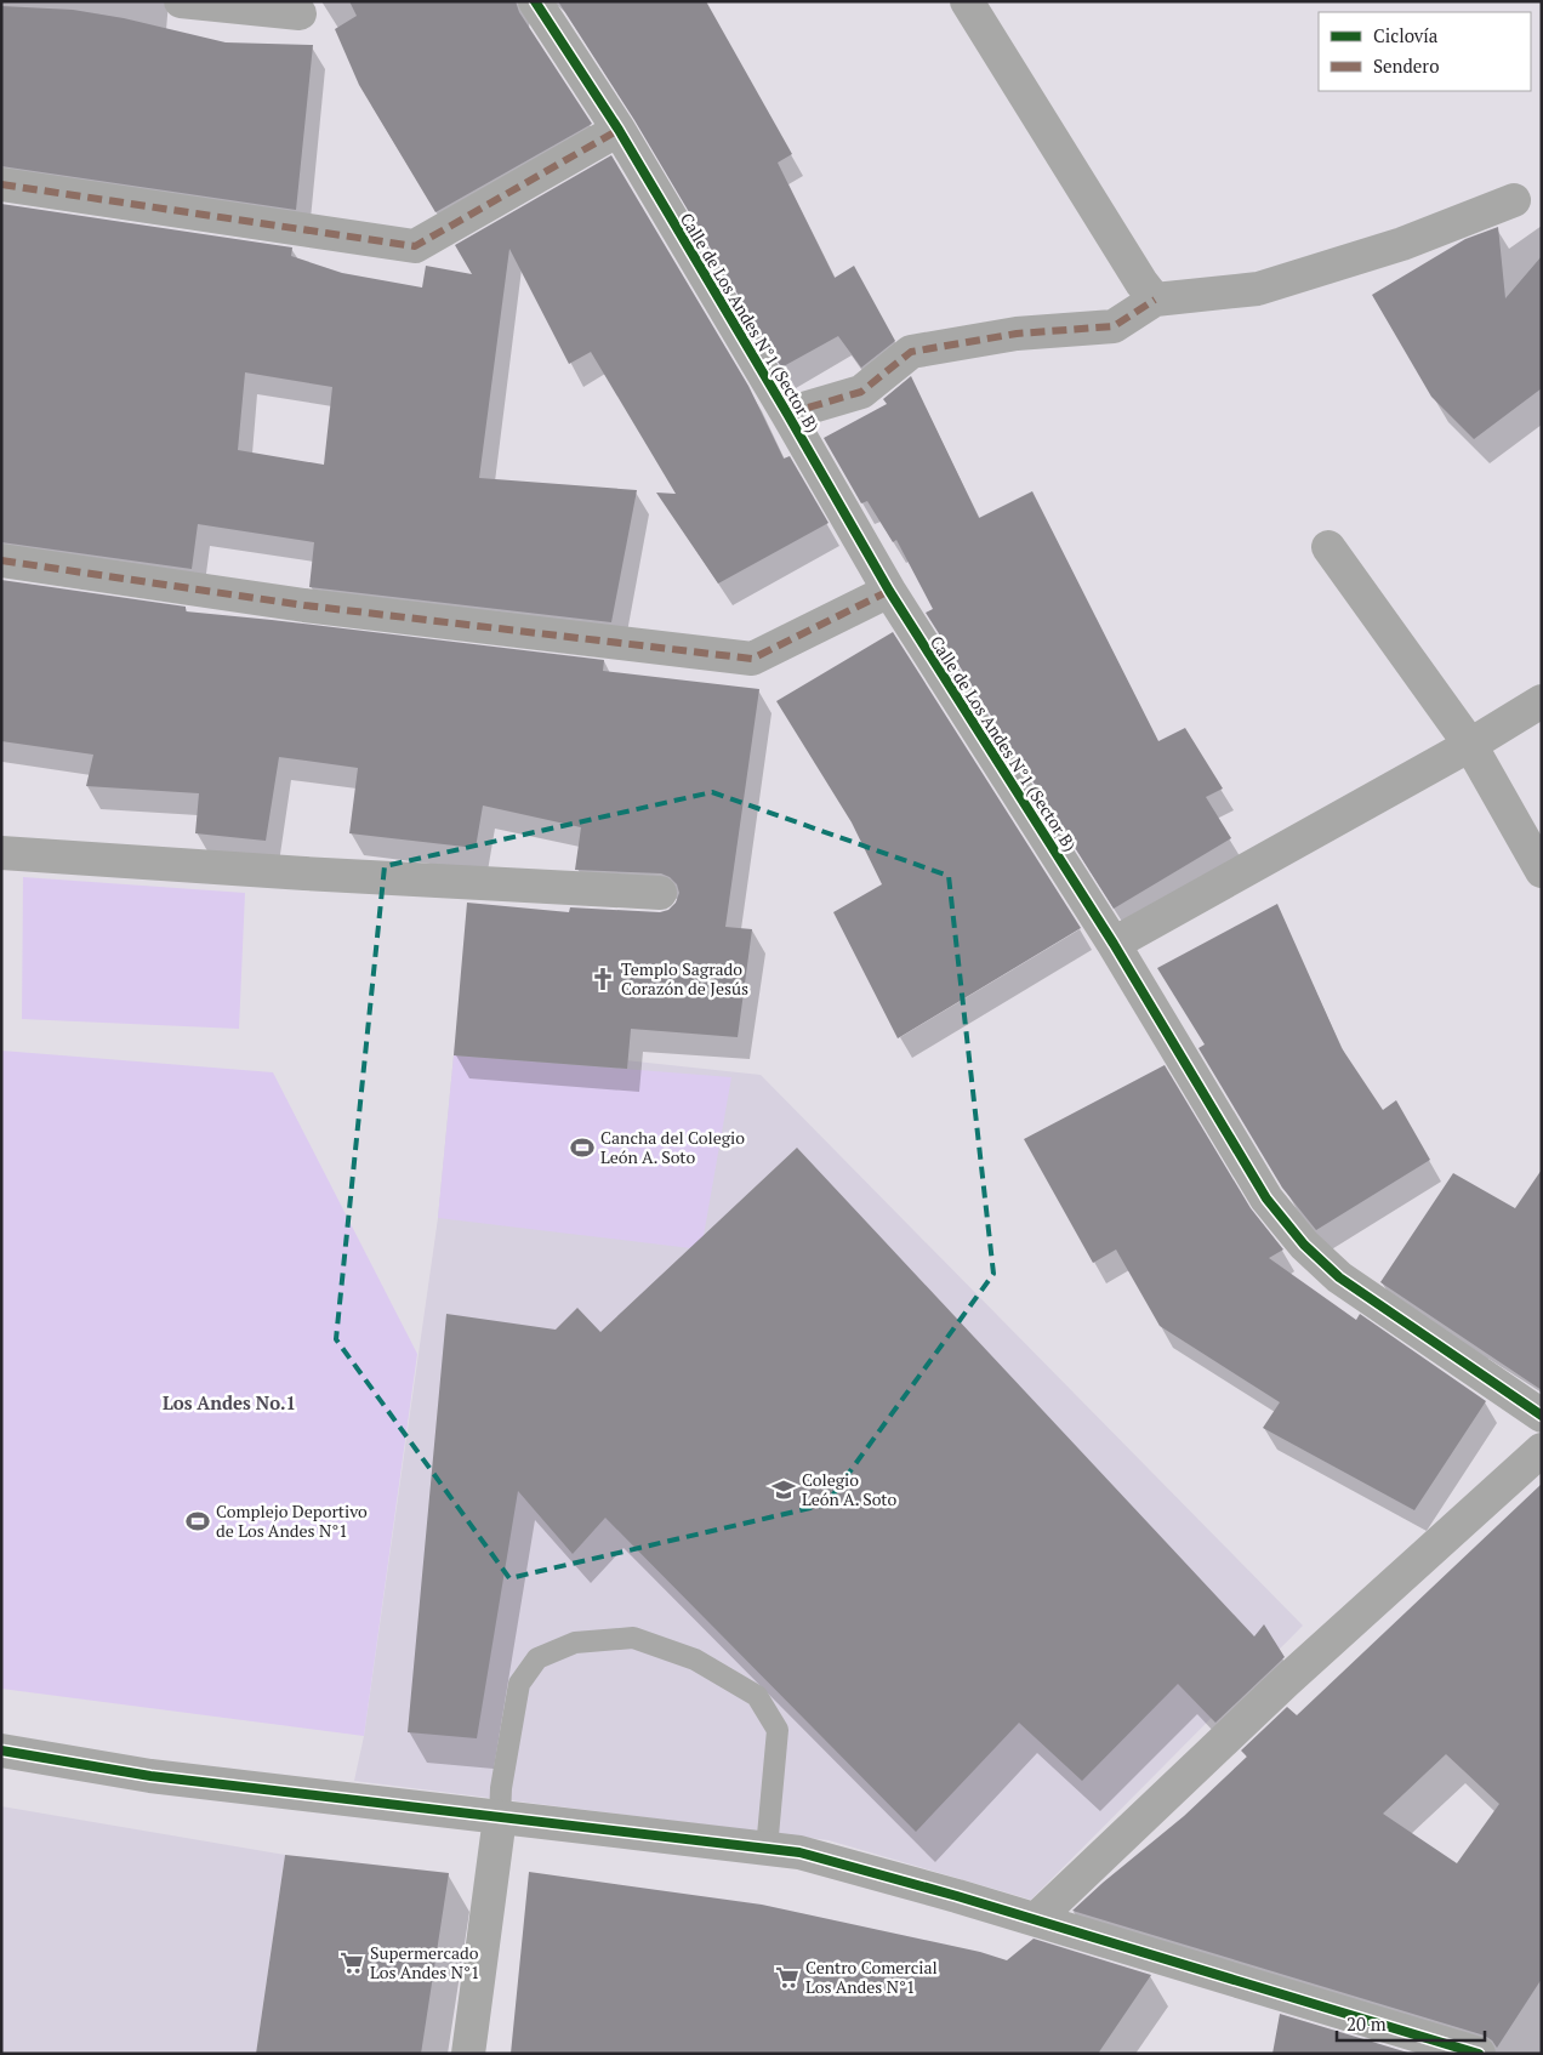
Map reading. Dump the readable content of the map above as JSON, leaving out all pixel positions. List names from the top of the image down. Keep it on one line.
{"streets":{"street":["Calle de Los Andes N°1 (Sector B)"]},"districts":["Los Andes No.1"],"places":{"church":["Templo Sagrado Corazón de Jesús"],"sports":["Cancha del Colegio León A. Soto","Complejo Deportivo de Los Andes N°1"],"school or university":["Colegio León A. Soto"],"supermarket":["Supermercado Los Andes N°1","Centro Comercial Los Andes N°1"]},"legend":["Ciclovía","Sendero"],"scale_bar":"20 m"}
